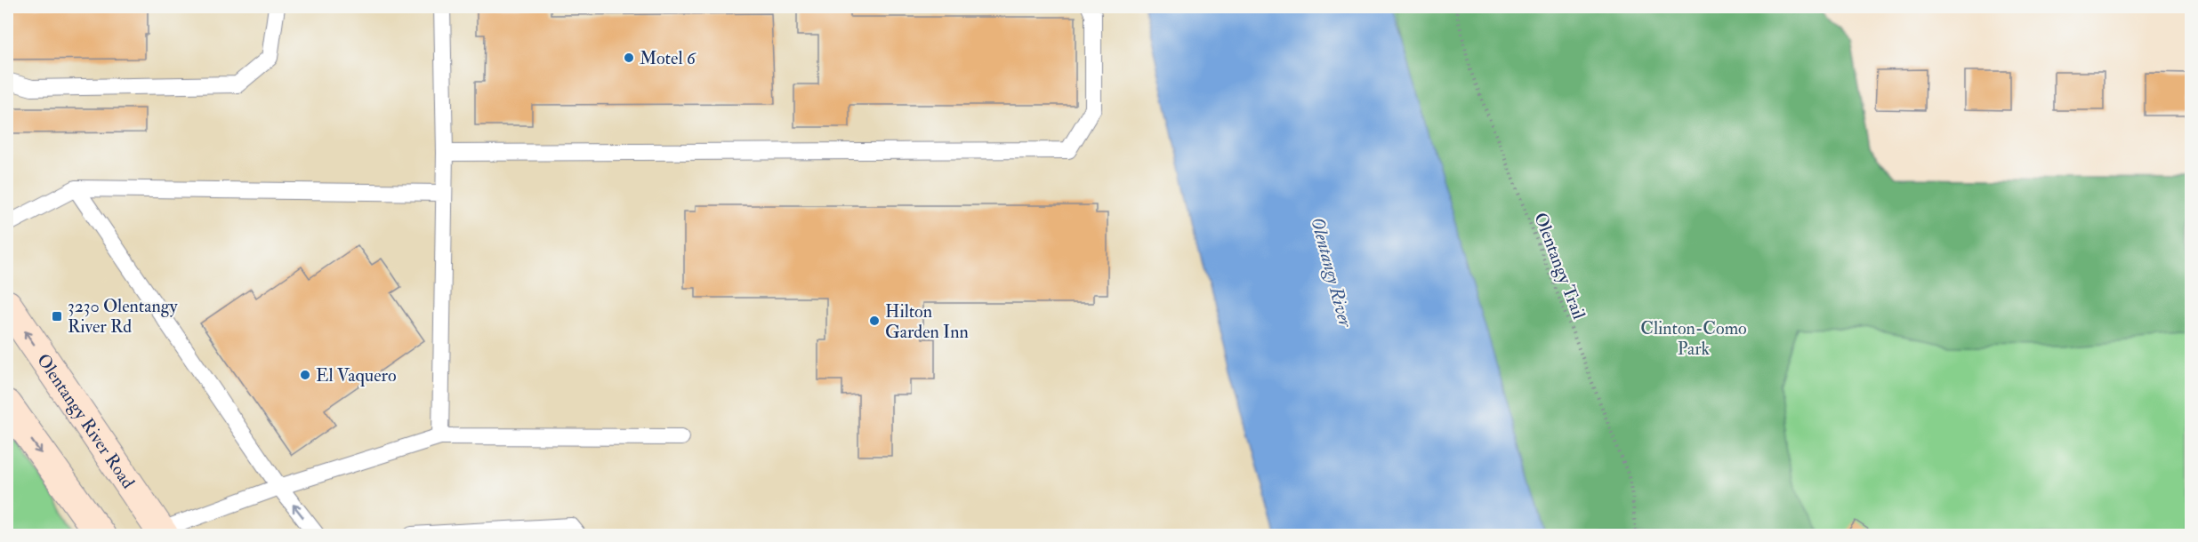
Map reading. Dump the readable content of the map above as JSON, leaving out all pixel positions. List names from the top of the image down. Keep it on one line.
{"streets":{"main road":["Olentangy River Road"],"path":["Olentangy Trail"]},"water":["Olentangy River"],"parks":["Clinton-Como Park"],"places":{"other":["Motel 6","Hilton Garden Inn","El Vaquero"],"transit":["3230 Olentangy River Rd"]}}
